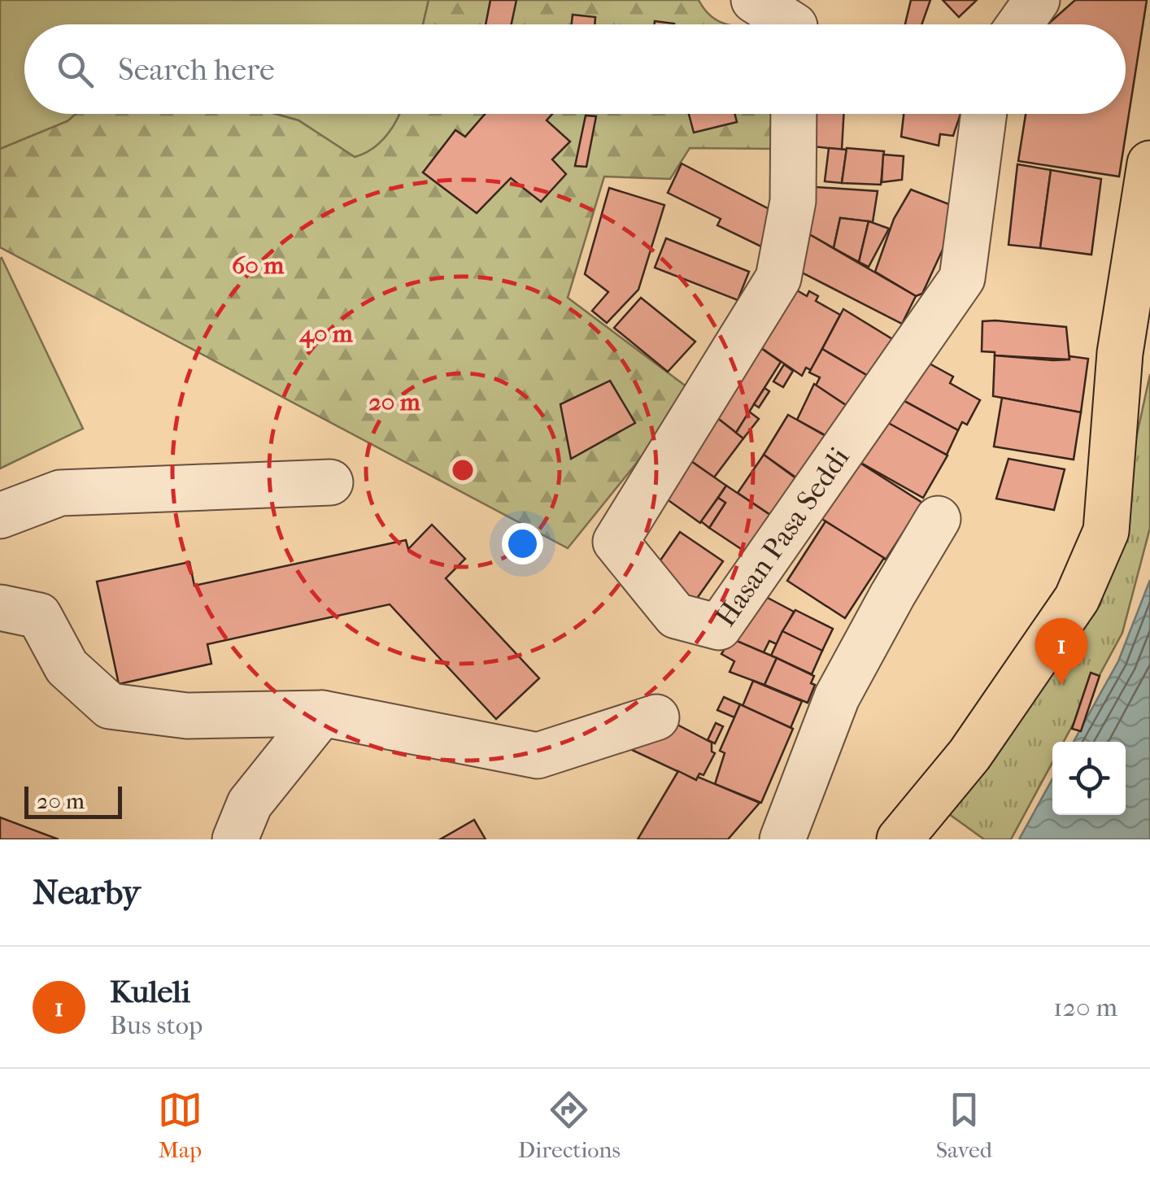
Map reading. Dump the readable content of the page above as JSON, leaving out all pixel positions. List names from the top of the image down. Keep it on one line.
{"streets":{"street":["Hasan Pasa Seddi"]},"scale_bar":"20 m","page":{"search":"Search here","pins":"1","scale":"20 m","heading":"Nearby","list":[{"mark":"1","name":"Kuleli","note":"Bus stop","value":"120 m"}],"nav":["Map","Directions","Saved"]},"rings":["60 m","40 m","20 m"]}
